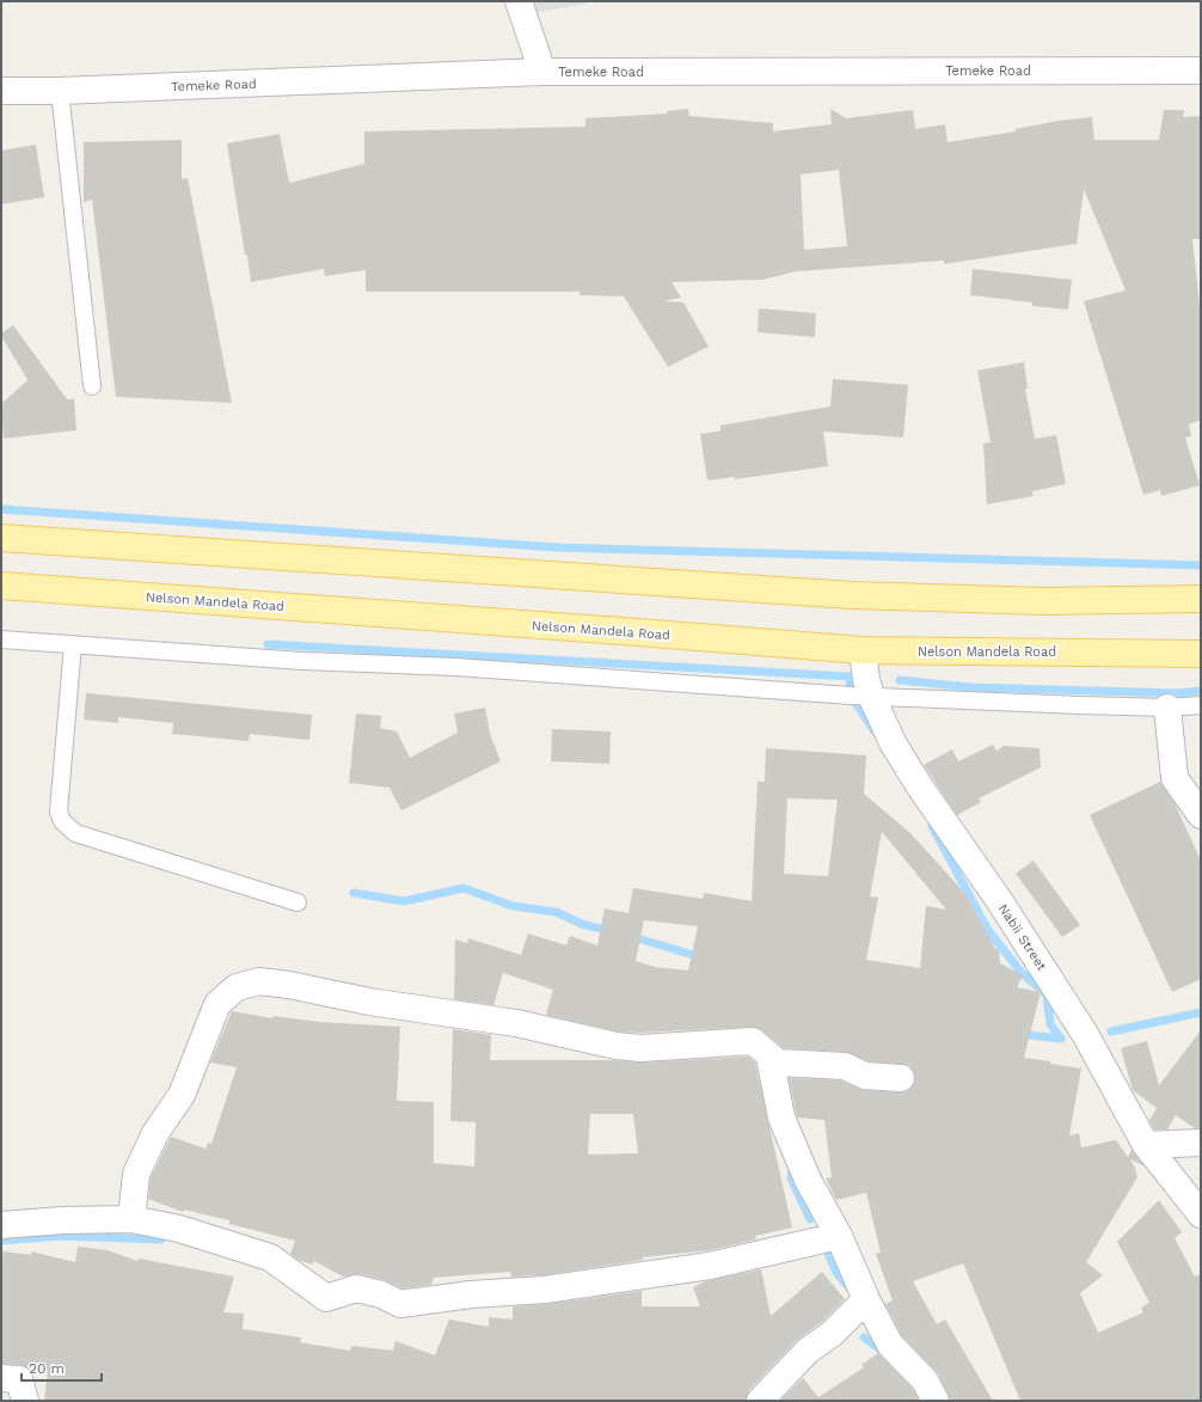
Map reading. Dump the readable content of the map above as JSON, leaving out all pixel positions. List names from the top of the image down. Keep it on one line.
{"streets":{"main road":["Nelson Mandela Road"],"street":["Temeke Road","Nabii Street"]},"crossings":[["Nelson Mandela Road","Nabii Street"]],"scale_bar":"20 m"}
